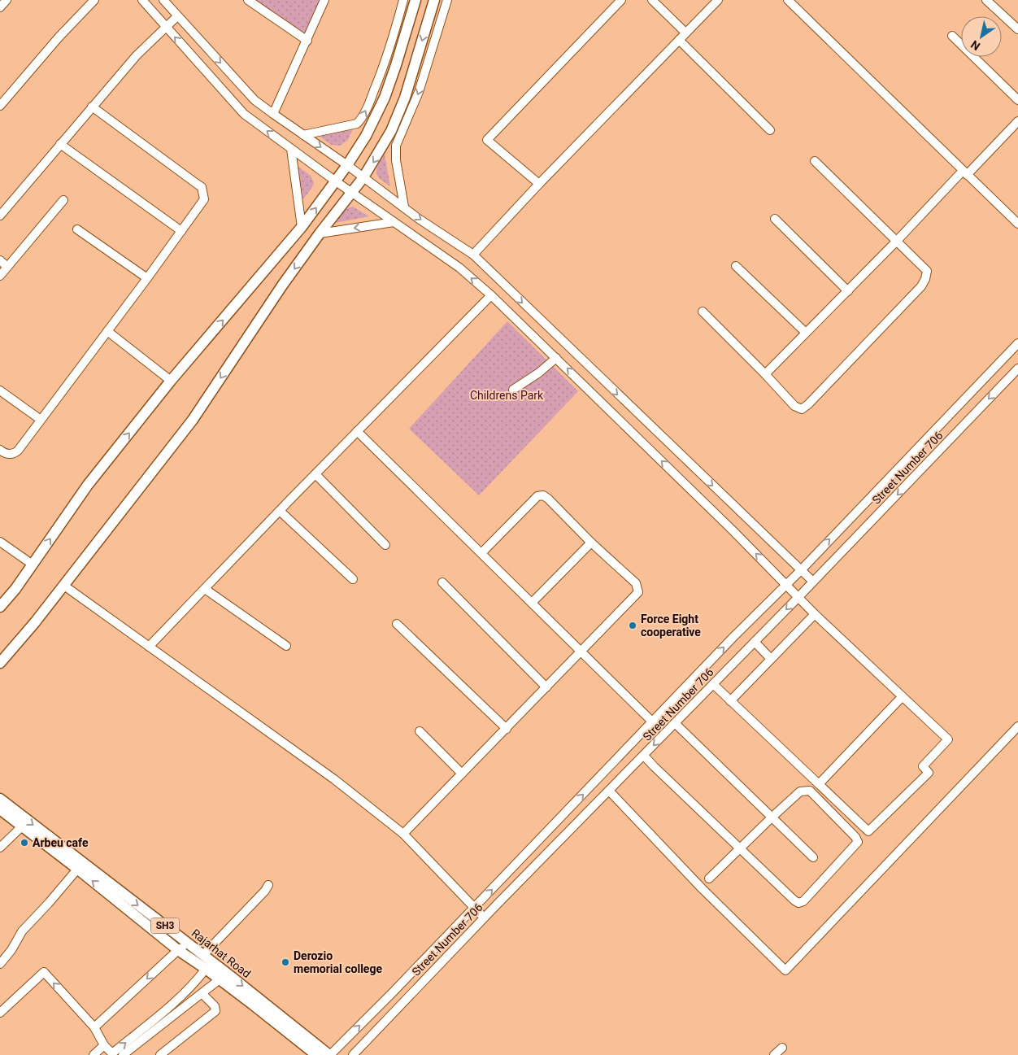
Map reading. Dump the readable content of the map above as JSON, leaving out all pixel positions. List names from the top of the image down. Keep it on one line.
{"streets":{"main road":["SH3","Rajarhat Road"],"street":["Street Number 706"]},"parks":["Childrens Park"],"places":["Force Eight cooperative","Arbeu cafe","Derozio memorial college"],"north":"bottom left"}
